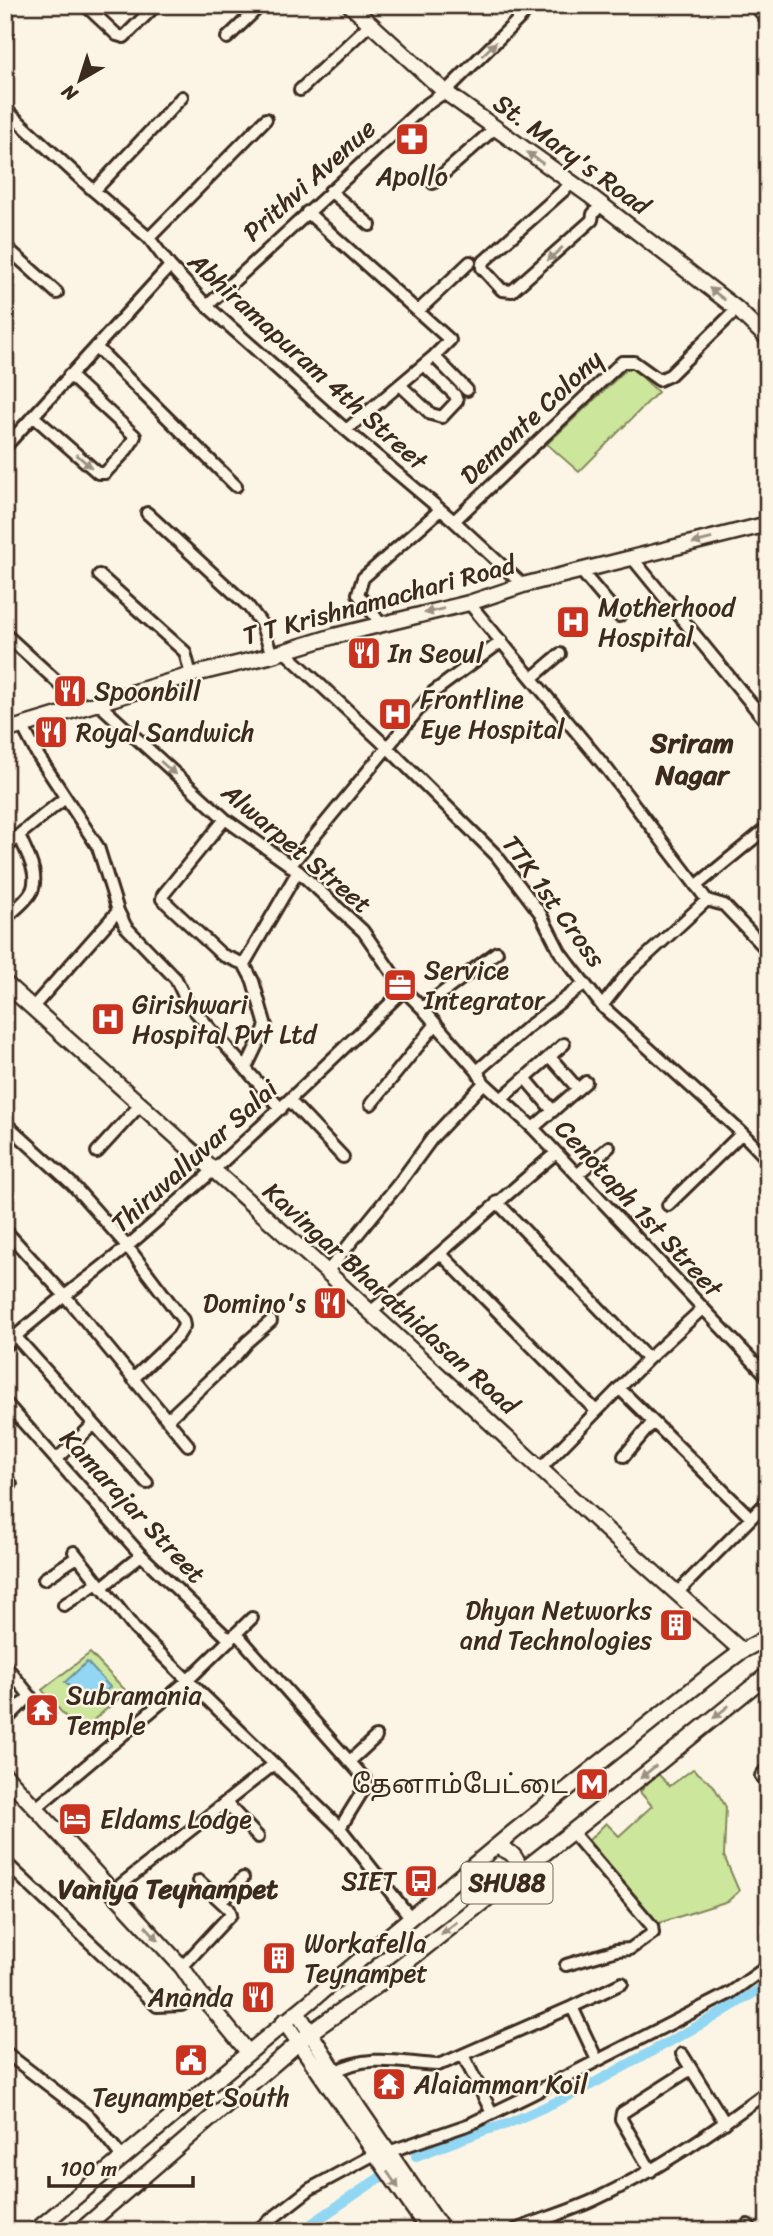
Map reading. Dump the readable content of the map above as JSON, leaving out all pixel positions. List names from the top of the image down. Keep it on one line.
{"streets":{"main road":["St. Mary's Road","T T Krishnamachari Road","Kavingar Bharathidasan Road","SHU88"],"street":["Prithvi Avenue","Abhiramapuram 4th Street","Demonte Colony","Alwarpet Street","TTK 1st Cross","Thiruvalluvar Salai","Cenotaph 1st Street","Kamarajar Street"]},"crossings":[["St. Mary's Road","Prithvi Avenue"],["St. Mary's Road","Demonte Colony"],["Prithvi Avenue","Abhiramapuram 4th Street"],["Abhiramapuram 4th Street","Demonte Colony"],["Abhiramapuram 4th Street","T T Krishnamachari Road"],["Demonte Colony","T T Krishnamachari Road"],["T T Krishnamachari Road","Alwarpet Street"],["T T Krishnamachari Road","TTK 1st Cross"],["Alwarpet Street","Thiruvalluvar Salai"],["Alwarpet Street","Cenotaph 1st Street"],["Thiruvalluvar Salai","Kavingar Bharathidasan Road"],["Kavingar Bharathidasan Road","SHU88"]],"one_way":["St. Mary's Road"],"districts":["Sriram Nagar","Vaniya Teynampet"],"places":{"pharmacy":["Apollo"],"hospital":["Motherhood Hospital","Frontline Eye Hospital","Girishwari Hospital Pvt Ltd"],"restaurant":["In Seoul","Spoonbill","Royal Sandwich","Domino's","Ananda"],"office":["Service Integrator"],"building":["Dhyan Networks and Technologies","Workafella Teynampet"],"temple":["Subramania Temple","Alaiamman Koil"],"metro station":["தேனாம்பேட்டை"],"hotel":["Eldams Lodge"],"bus stop":["SIET"],"public building":["Teynampet South"]},"scale_bar":"100 m","north":"bottom left"}
